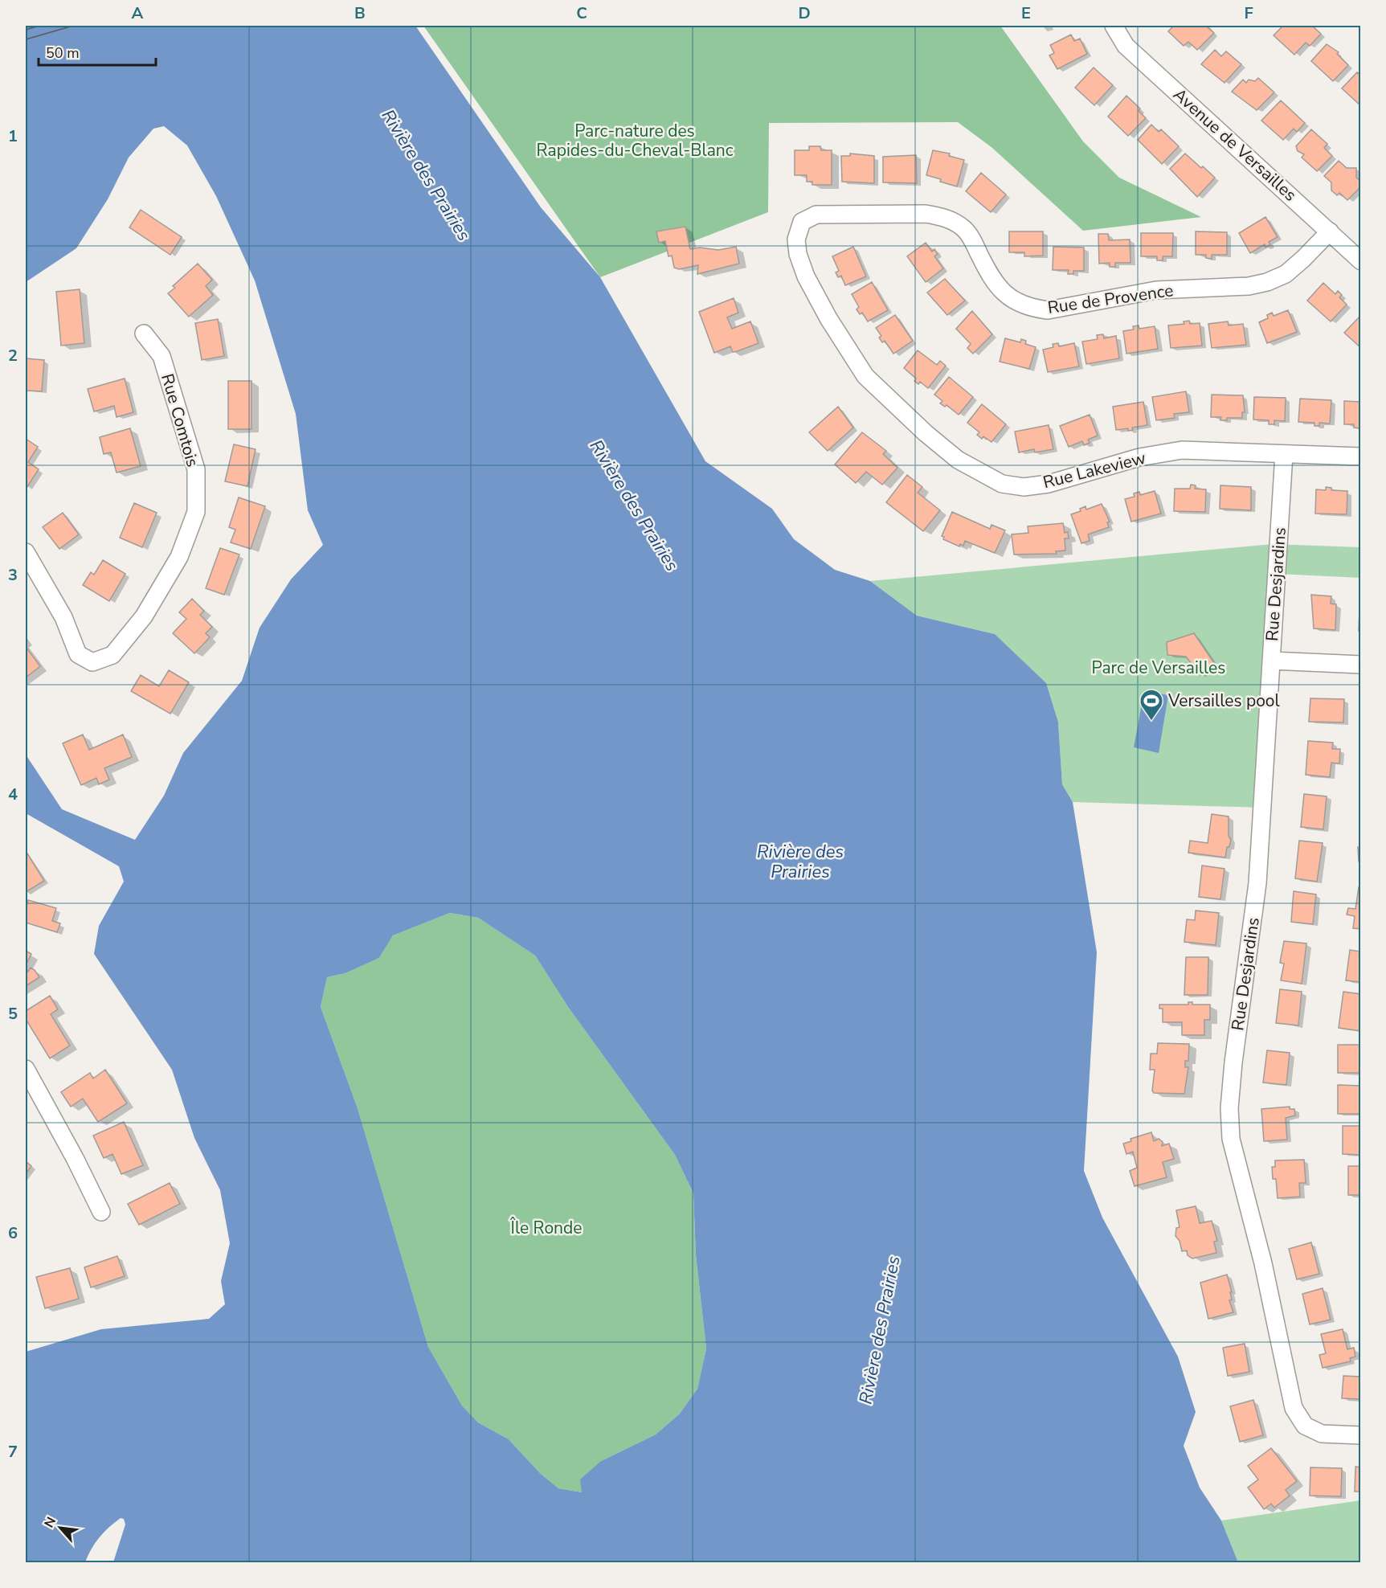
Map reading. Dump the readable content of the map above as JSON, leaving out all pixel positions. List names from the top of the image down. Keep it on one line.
{"streets":{"street":["Avenue de Versailles","Rue de Provence","Rue Comtois","Rue Lakeview","Rue Desjardins"]},"crossings":[["Avenue de Versailles","Rue de Provence"],["Rue de Provence","Rue Lakeview"],["Rue Lakeview","Rue Desjardins"]],"water":["Rivière des Prairies"],"parks":["Parc-nature des Rapides-du-Cheval-Blanc","Parc de Versailles","Île Ronde"],"places":{"sports":["Versailles pool"]},"scale_bar":"50 m","north":"top left","grid":{"columns":["A","B","C","D","E","F"],"rows":["1","2","3","4","5","6","7"]}}
